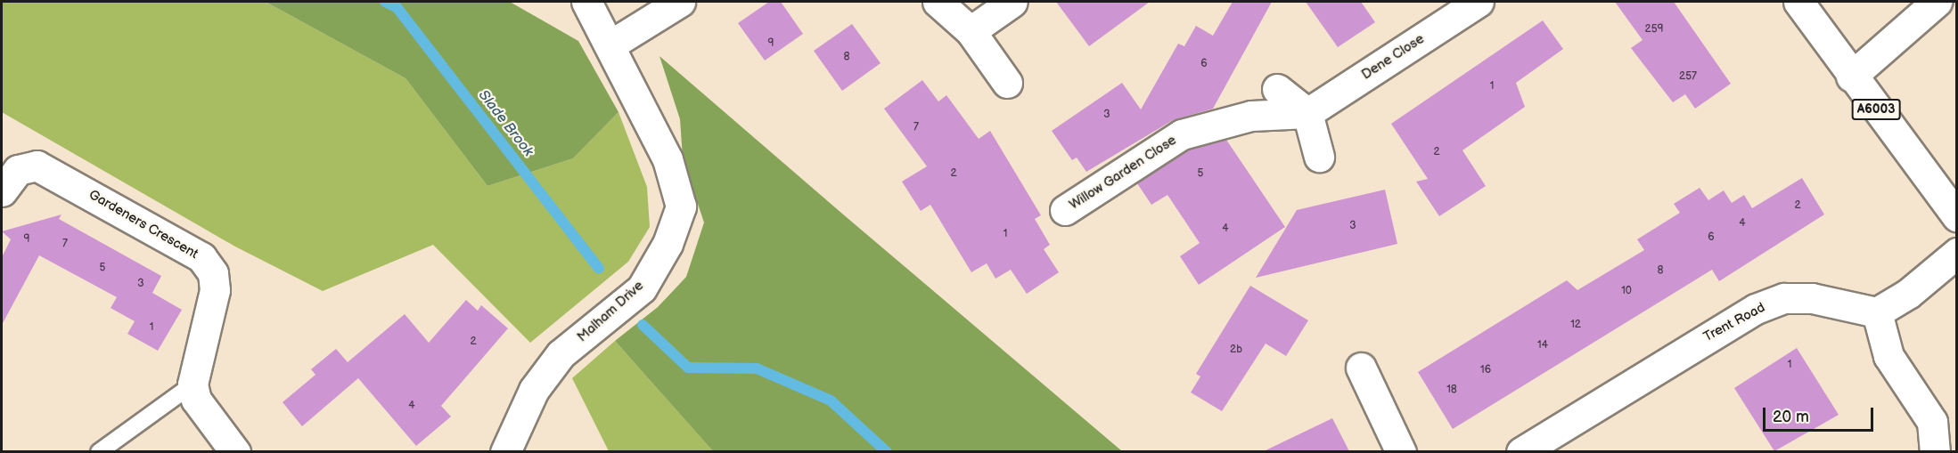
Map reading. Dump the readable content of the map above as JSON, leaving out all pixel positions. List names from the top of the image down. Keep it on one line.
{"streets":{"street":["Dene Close","A6003","Willow Garden Close","Gardeners Crescent","Malham Drive","Trent Road"]},"crossings":[["Dene Close","Willow Garden Close"]],"water":["Slade Brook"],"house_numbers":["259","9","8","6","257","1","3","7","2","2","5","2","4","3","4","1","6","9","7","5","8","3","10","12","1","2","14","2b","1","16","18","4"],"scale_bar":"20 m"}
